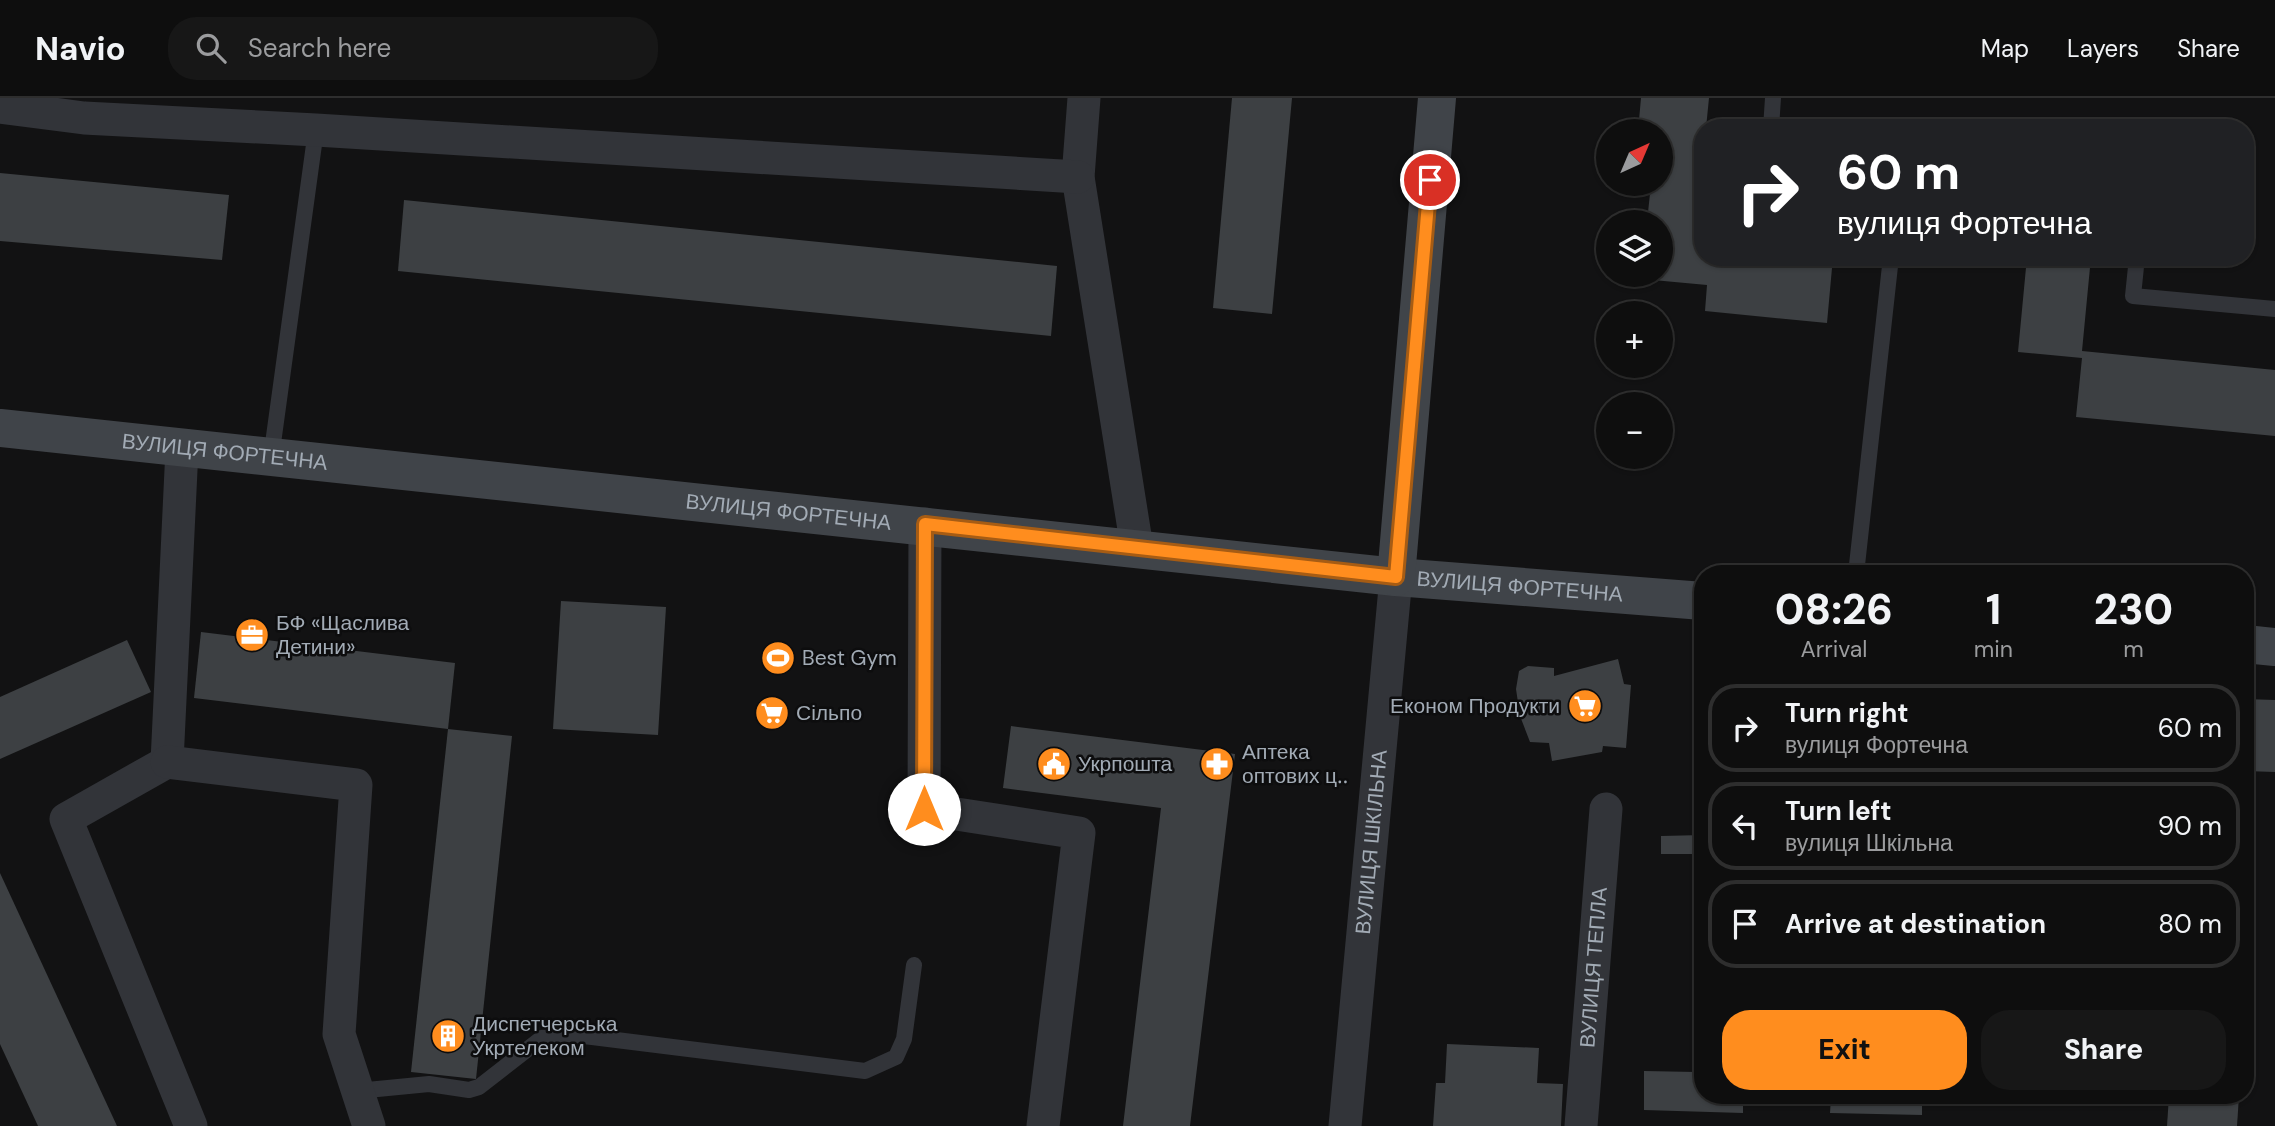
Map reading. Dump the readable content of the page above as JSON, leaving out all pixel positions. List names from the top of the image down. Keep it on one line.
{"streets":{"main road":["ВУЛИЦЯ ФОРТЕЧНА","ВУЛИЦЯ ШКІЛЬНА"],"street":["ВУЛИЦЯ ТЕПЛА"]},"crossings":[["ВУЛИЦЯ ФОРТЕЧНА","ВУЛИЦЯ ШКІЛЬНА"]],"places":{"office":["БФ «Щаслива Детини»"],"sports":["Best Gym"],"supermarket":["Економ Продукти","Сільпо"],"public building":["Укрпошта"],"pharmacy":["Аптека оптових ц‥"],"building":["Диспетчерська Укртелеком"]},"north":"top right","page":{"header":"Navio","search":"Search here","nav":["Map","Layers","Share"],"map_buttons":["+","−"],"turn":["60 m","вулиця Фортечна"],"eta":["08:26","Arrival","1","min","230","m"],"list":[{"name":"Turn right","note":"вулиця Фортечна","value":"60 m"},{"name":"Turn left","note":"вулиця Шкільна","value":"90 m"},{"name":"Arrive at destination","value":"80 m"}],"buttons":["Exit","Share"]}}
